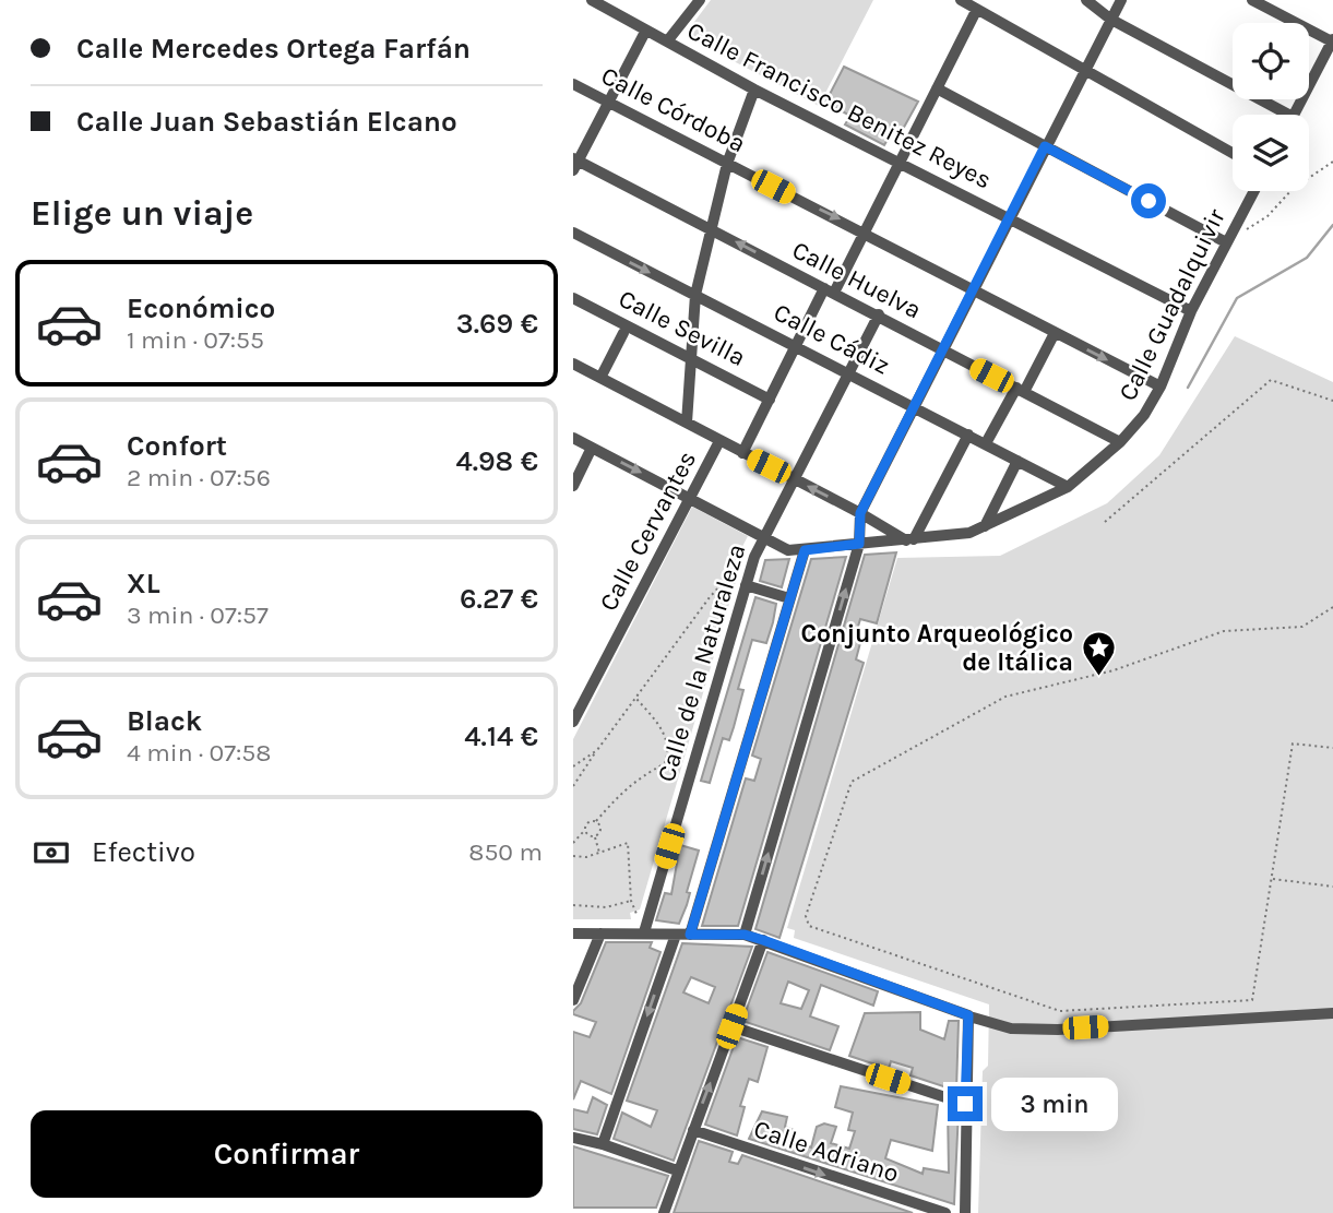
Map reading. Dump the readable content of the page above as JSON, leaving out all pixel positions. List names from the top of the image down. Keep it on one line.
{"streets":{"street":["Calle Francisco Benitez Reyes","Calle Córdoba","Calle Huelva","Calle Guadalquivir","Calle Sevilla","Calle Cádiz","Calle Cervantes","Calle de la Naturaleza","Calle Adriano"]},"crossings":[["Calle Francisco Benitez Reyes","Calle Guadalquivir"],["Calle Córdoba","Calle Guadalquivir"],["Calle Huelva","Calle Guadalquivir"],["Calle Huelva","Calle de la Naturaleza"],["Calle Guadalquivir","Calle Cádiz"],["Calle Guadalquivir","Calle Cervantes"],["Calle Guadalquivir","Calle de la Naturaleza"],["Calle Cádiz","Calle de la Naturaleza"]],"one_way":["Calle Córdoba","Calle Adriano"],"places":{"place":["Conjunto Arqueológico de Itálica"]},"page":{"banner":["Calle Mercedes Ortega Farfán","Calle Juan Sebastián Elcano"],"heading":"Elige un viaje","list":[{"name":"Económico","note":"1 min · 07:55","value":"3.69 €"},{"name":"Confort","note":"2 min · 07:56","value":"4.98 €"},{"name":"XL","note":"3 min · 07:57","value":"6.27 €"},{"name":"Black","note":"4 min · 07:58","value":"4.14 €"}],"pay":["Efectivo","850 m"],"bubble":"3 min","buttons":"Confirmar"}}
